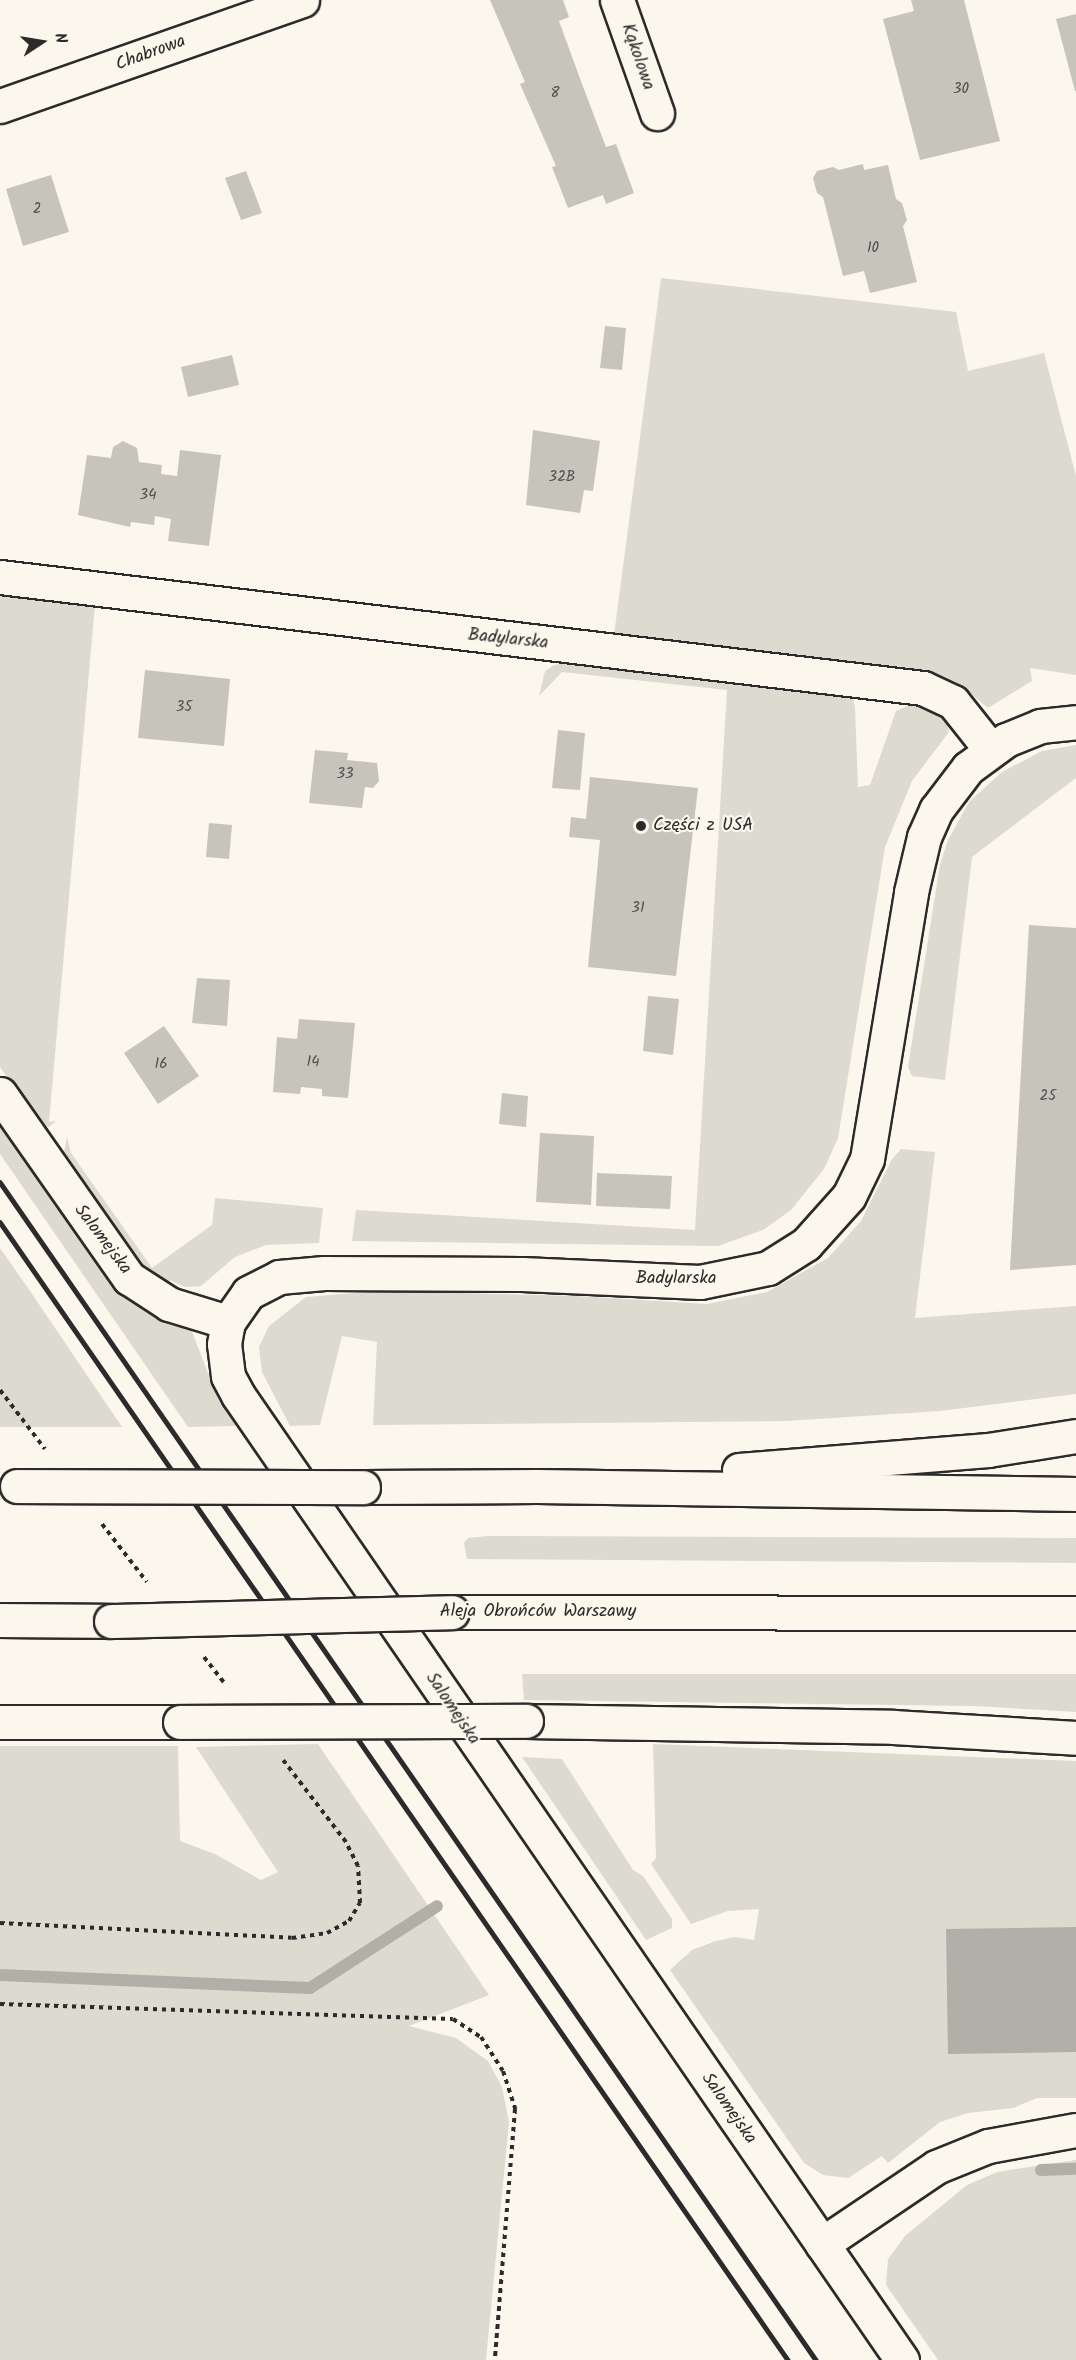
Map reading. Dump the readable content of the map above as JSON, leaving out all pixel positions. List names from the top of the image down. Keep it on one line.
{"streets":{"street":["Chabrowa","Kąkolowa","Badylarska","Salomejska","Aleja Obrońców Warszawy"]},"crossings":[["Badylarska","Salomejska"]],"places":["Części z USA"],"house_numbers":["30","8","2","10","32B","34","35","33","31","14","16","25"],"north":"right"}
